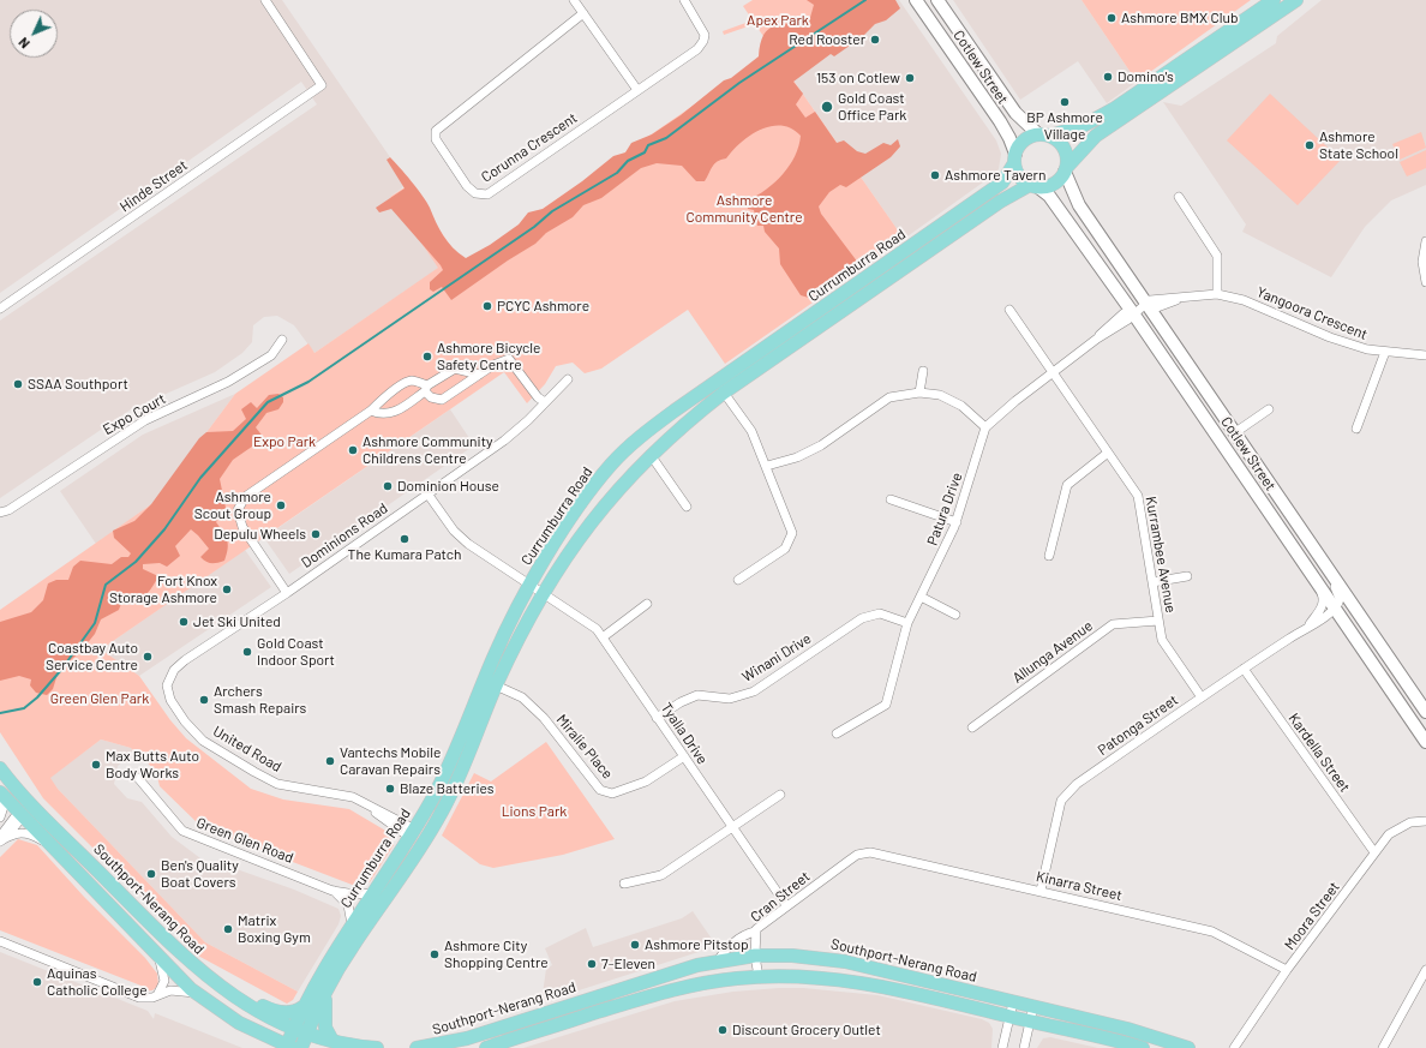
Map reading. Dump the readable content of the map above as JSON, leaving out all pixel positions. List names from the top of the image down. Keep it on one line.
{"streets":{"main road":["Cotlew Street","Currumburra Road","Southport-Nerang Road"],"street":["Corunna Crescent","Hinde Street","Yangoora Crescent","Expo Court","Patura Drive","Dominions Road","Kurrambee Avenue","Allunga Avenue","Winani Drive","Patonga Street","Tyalla Drive","Miralie Place","United Road","Kardella Street","Green Glen Road","Kinarra Street","Cran Street","Moora Street"]},"crossings":[["Cotlew Street","Currumburra Road"],["Cotlew Street","Yangoora Crescent"],["Cotlew Street","Patonga Street"],["Currumburra Road","Tyalla Drive"],["Currumburra Road","Miralie Place"],["Currumburra Road","United Road"],["Currumburra Road","Green Glen Road"],["Currumburra Road","Southport-Nerang Road"],["Patura Drive","Winani Drive"],["Dominions Road","Tyalla Drive"],["Dominions Road","United Road"],["Kurrambee Avenue","Allunga Avenue"],["Kurrambee Avenue","Patonga Street"],["Winani Drive","Tyalla Drive"],["Patonga Street","Kardella Street"],["Patonga Street","Kinarra Street"],["Tyalla Drive","Miralie Place"],["Tyalla Drive","Cran Street"],["Kardella Street","Moora Street"],["Kinarra Street","Cran Street"],["Kinarra Street","Moora Street"],["Cran Street","Southport-Nerang Road"]],"parks":["Apex Park","Ashmore Community Centre","Expo Park","Green Glen Park","Lions Park"],"places":["Ashmore BMX Club","Red Rooster","Domino's","153 on Cotlew","BP Ashmore Village","Gold Coast Office Park","Ashmore State School","Ashmore Tavern","PCYC Ashmore","Ashmore Bicycle Safety Centre","SSAA Southport","Ashmore Community Childrens Centre","Dominion House","Ashmore Scout Group","Depulu Wheels","The Kumara Patch","Fort Knox Storage Ashmore","Jet Ski United","Gold Coast Indoor Sport","Coastbay Auto Service Centre","Archers Smash Repairs","Vantechs Mobile Caravan Repairs","Max Butts Auto Body Works","Blaze Batteries","Ben's Quality Boat Covers","Matrix Boxing Gym","Ashmore Pitstop","Ashmore City Shopping Centre","7-Eleven","Aquinas Catholic College","Discount Grocery Outlet"],"north":"bottom left"}
